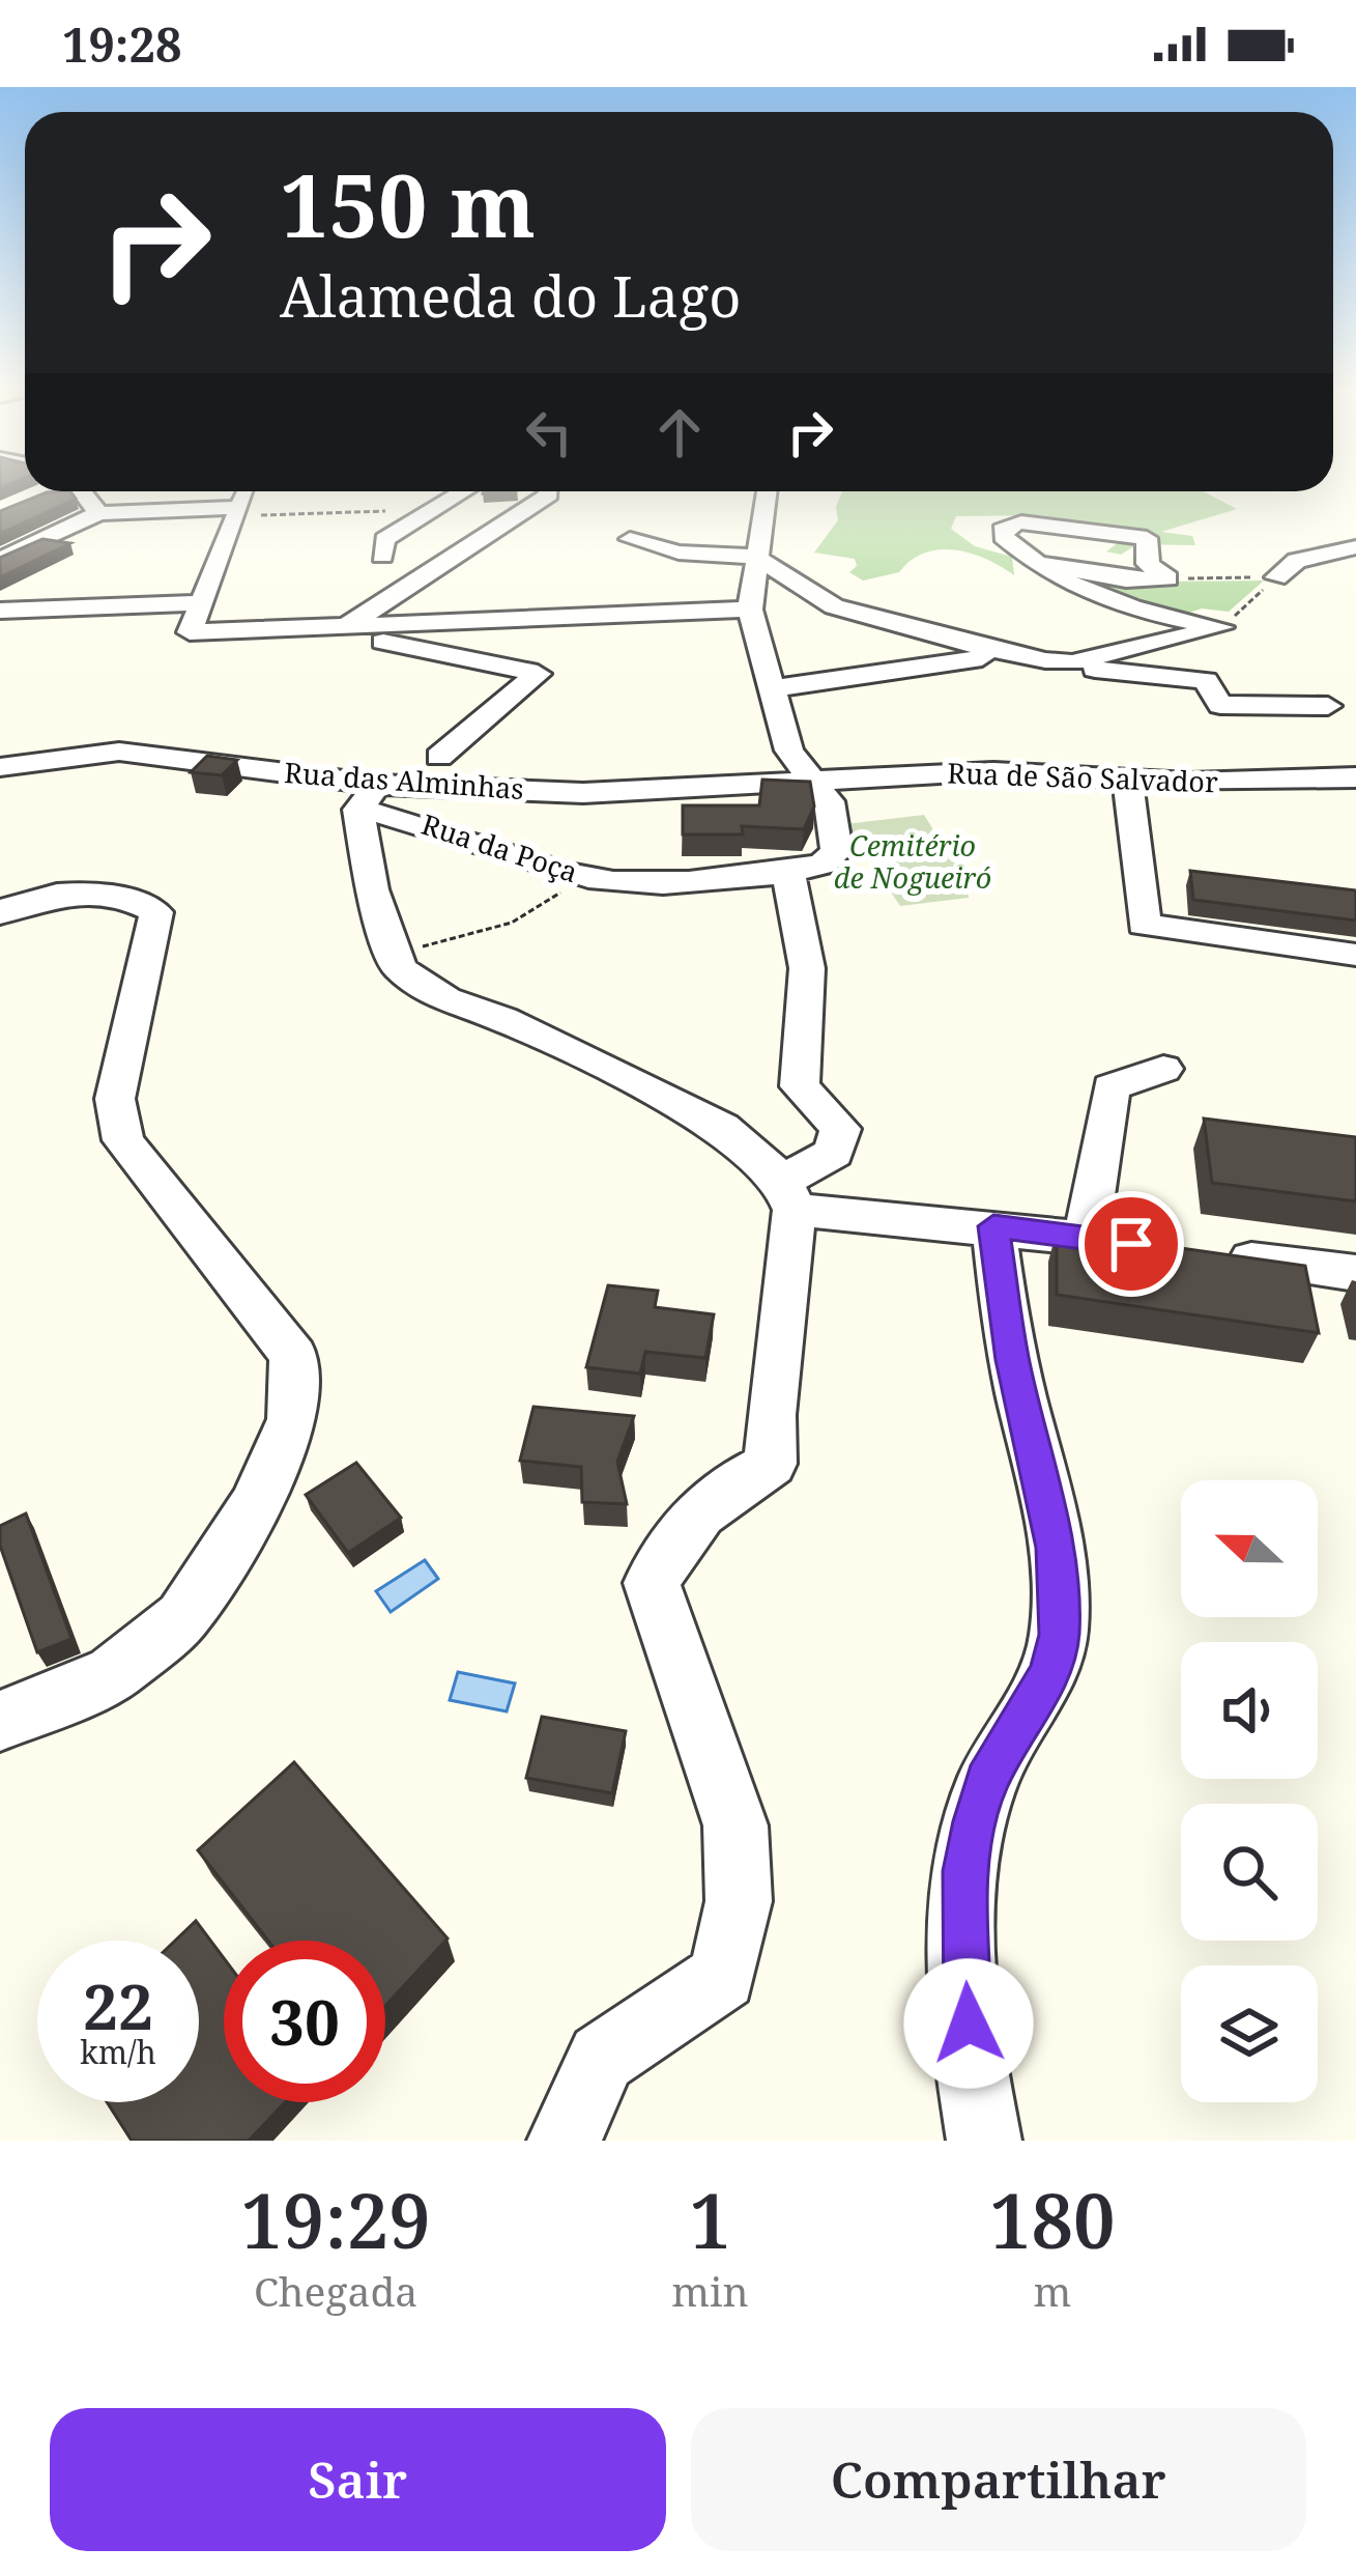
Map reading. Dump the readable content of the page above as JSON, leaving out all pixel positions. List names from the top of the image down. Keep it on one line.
{"streets":{"street":["Rua de São Salvador","Rua das Alminhas","Rua da Poça"]},"crossings":[["Rua de São Salvador","Rua das Alminhas"],["Rua das Alminhas","Rua da Poça"]],"parks":["Cemitério de Nogueiró"],"north":"left","page":{"status":"19:28","turn":["150 m","Alameda do Lago"],"speed":"22 km/h","limit":"30","eta":["19:29","Chegada","1","min","180","m"],"buttons":["Sair","Compartilhar"]}}
